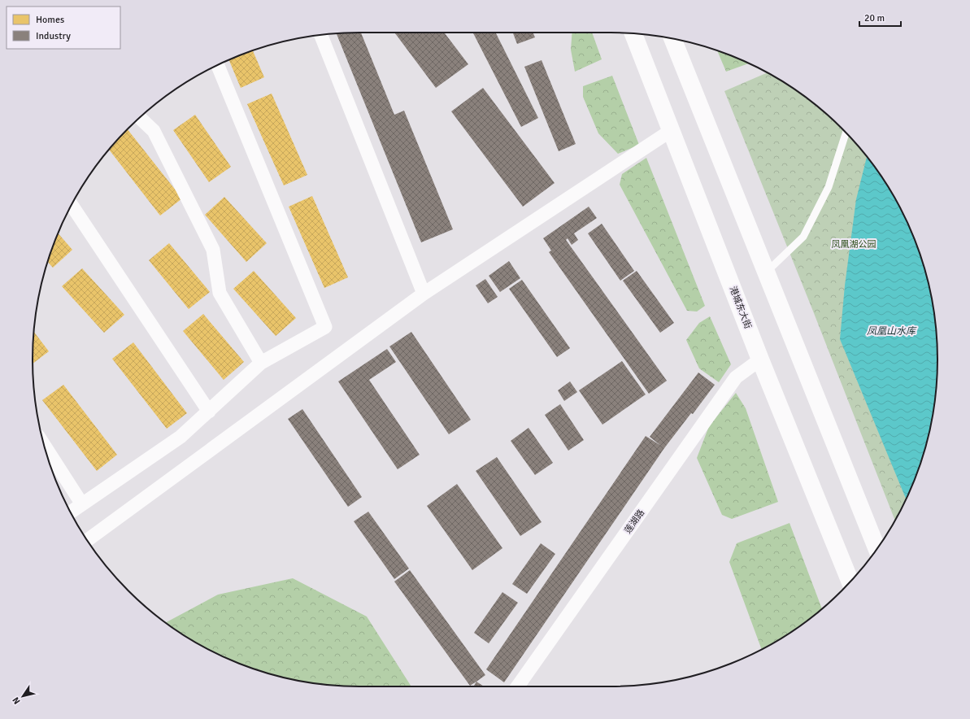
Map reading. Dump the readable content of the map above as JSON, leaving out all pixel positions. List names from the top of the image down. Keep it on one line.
{"streets":{"main road":["港城东大街"],"street":["莲湖路"]},"crossings":[["港城东大街","莲湖路"]],"water":["凤凰山水库"],"parks":["凤凰湖公园"],"legend":["Homes","Industry"],"scale_bar":"20 m","north":"bottom left"}
